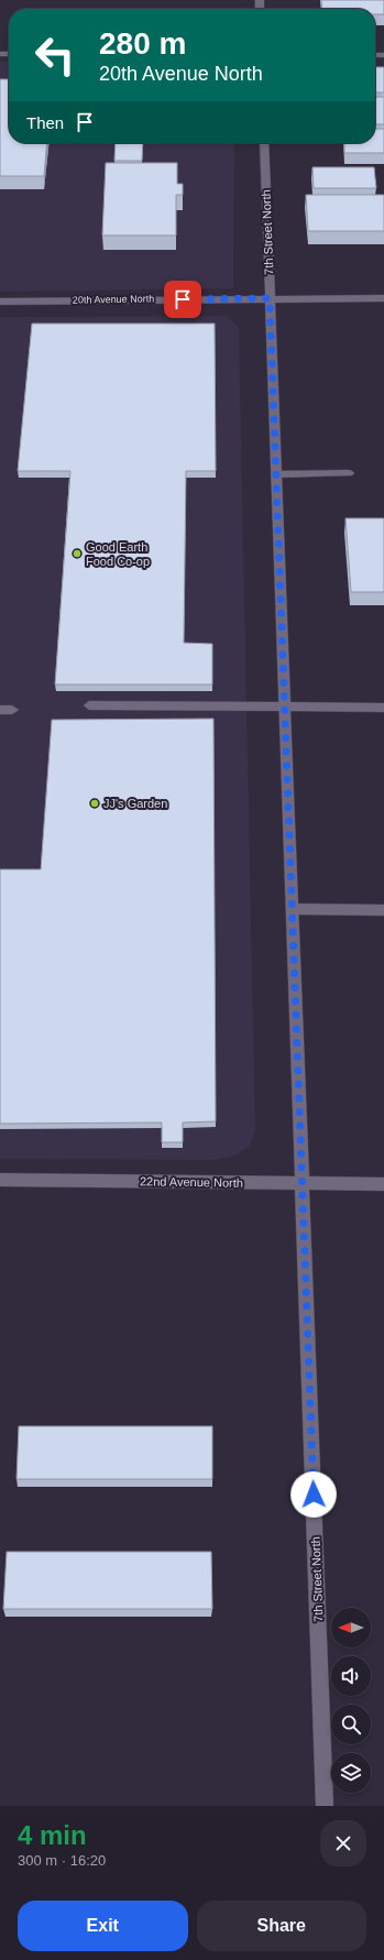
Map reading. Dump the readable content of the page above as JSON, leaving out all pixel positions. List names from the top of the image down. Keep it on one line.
{"streets":{"street":["7th Street North","20th Avenue North","22nd Avenue North"]},"crossings":[["7th Street North","20th Avenue North"],["7th Street North","22nd Avenue North"]],"places":["Good Earth Food Co-op","JJ's Garden"],"north":"left","page":{"turn":["280 m","20th Avenue North"],"then":"Then","heading":["4 min","300 m · 16:20"],"buttons":["Exit","Share"]}}
